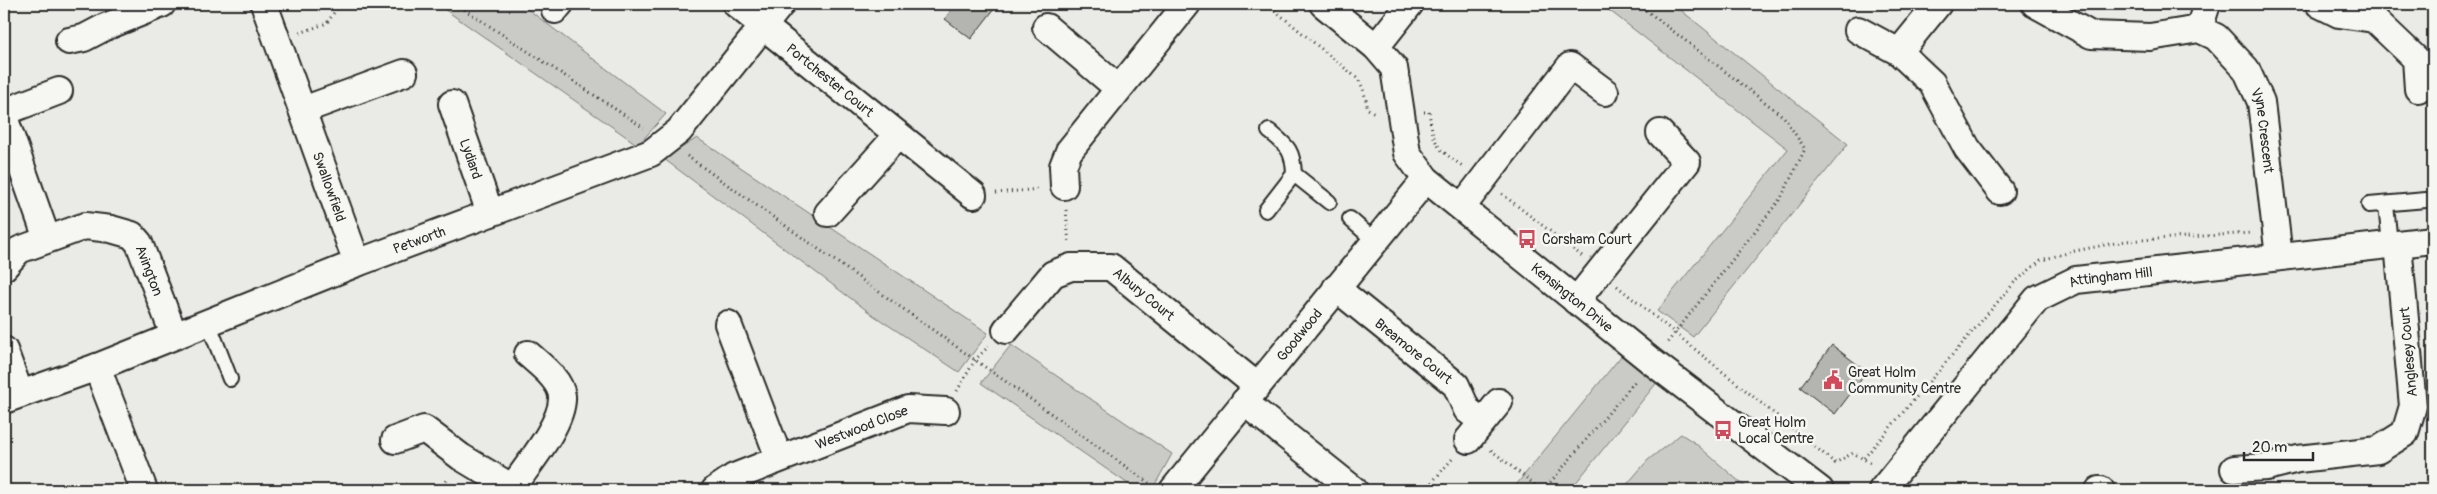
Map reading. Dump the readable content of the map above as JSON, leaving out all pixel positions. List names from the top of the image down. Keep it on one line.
{"streets":{"street":["Portchester Court","Vyne Crescent","Lydiard","Swallowfield","Petworth","Avington","Attingham Hill","Albury Court","Kensington Drive","Goodwood","Breamore Court","Anglesey Court","Westwood Close"]},"crossings":[["Portchester Court","Petworth"],["Vyne Crescent","Attingham Hill"],["Lydiard","Petworth"],["Swallowfield","Petworth"],["Petworth","Avington"],["Attingham Hill","Anglesey Court"],["Albury Court","Goodwood"],["Kensington Drive","Goodwood"],["Goodwood","Breamore Court"]],"places":{"bus stop":["Corsham Court","Great Holm Local Centre"],"public building":["Great Holm Community Centre"]},"scale_bar":"20 m"}
